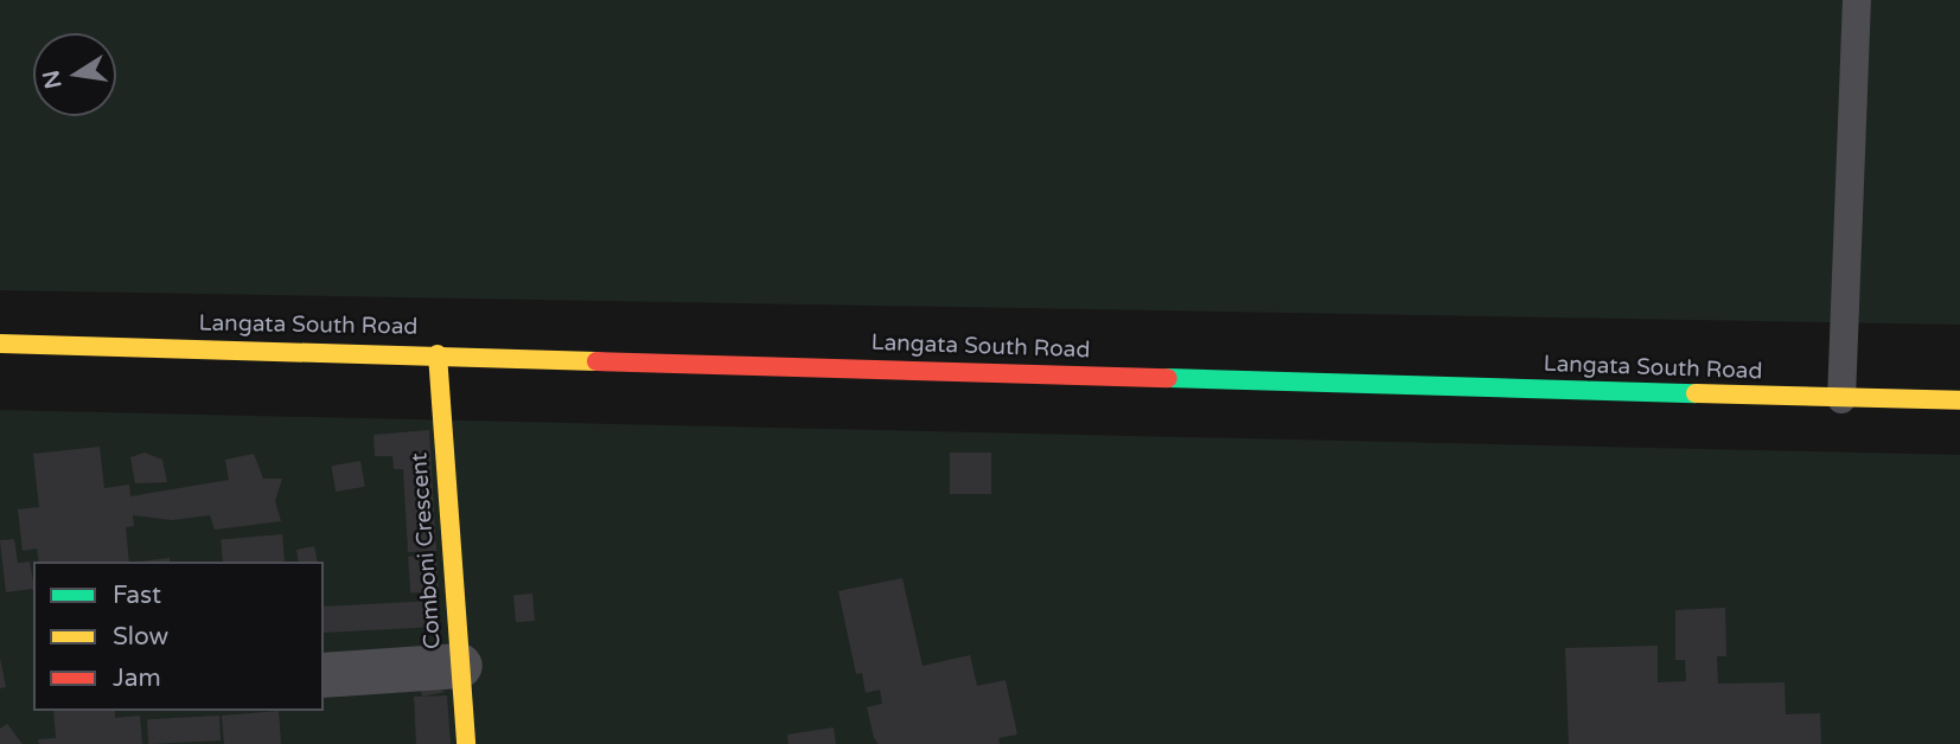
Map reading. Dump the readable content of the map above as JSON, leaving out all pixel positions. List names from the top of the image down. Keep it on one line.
{"streets":{"street":["Langata South Road","Comboni Crescent"]},"crossings":[["Langata South Road","Comboni Crescent"]],"legend":["Fast","Slow","Jam"],"north":"left"}
